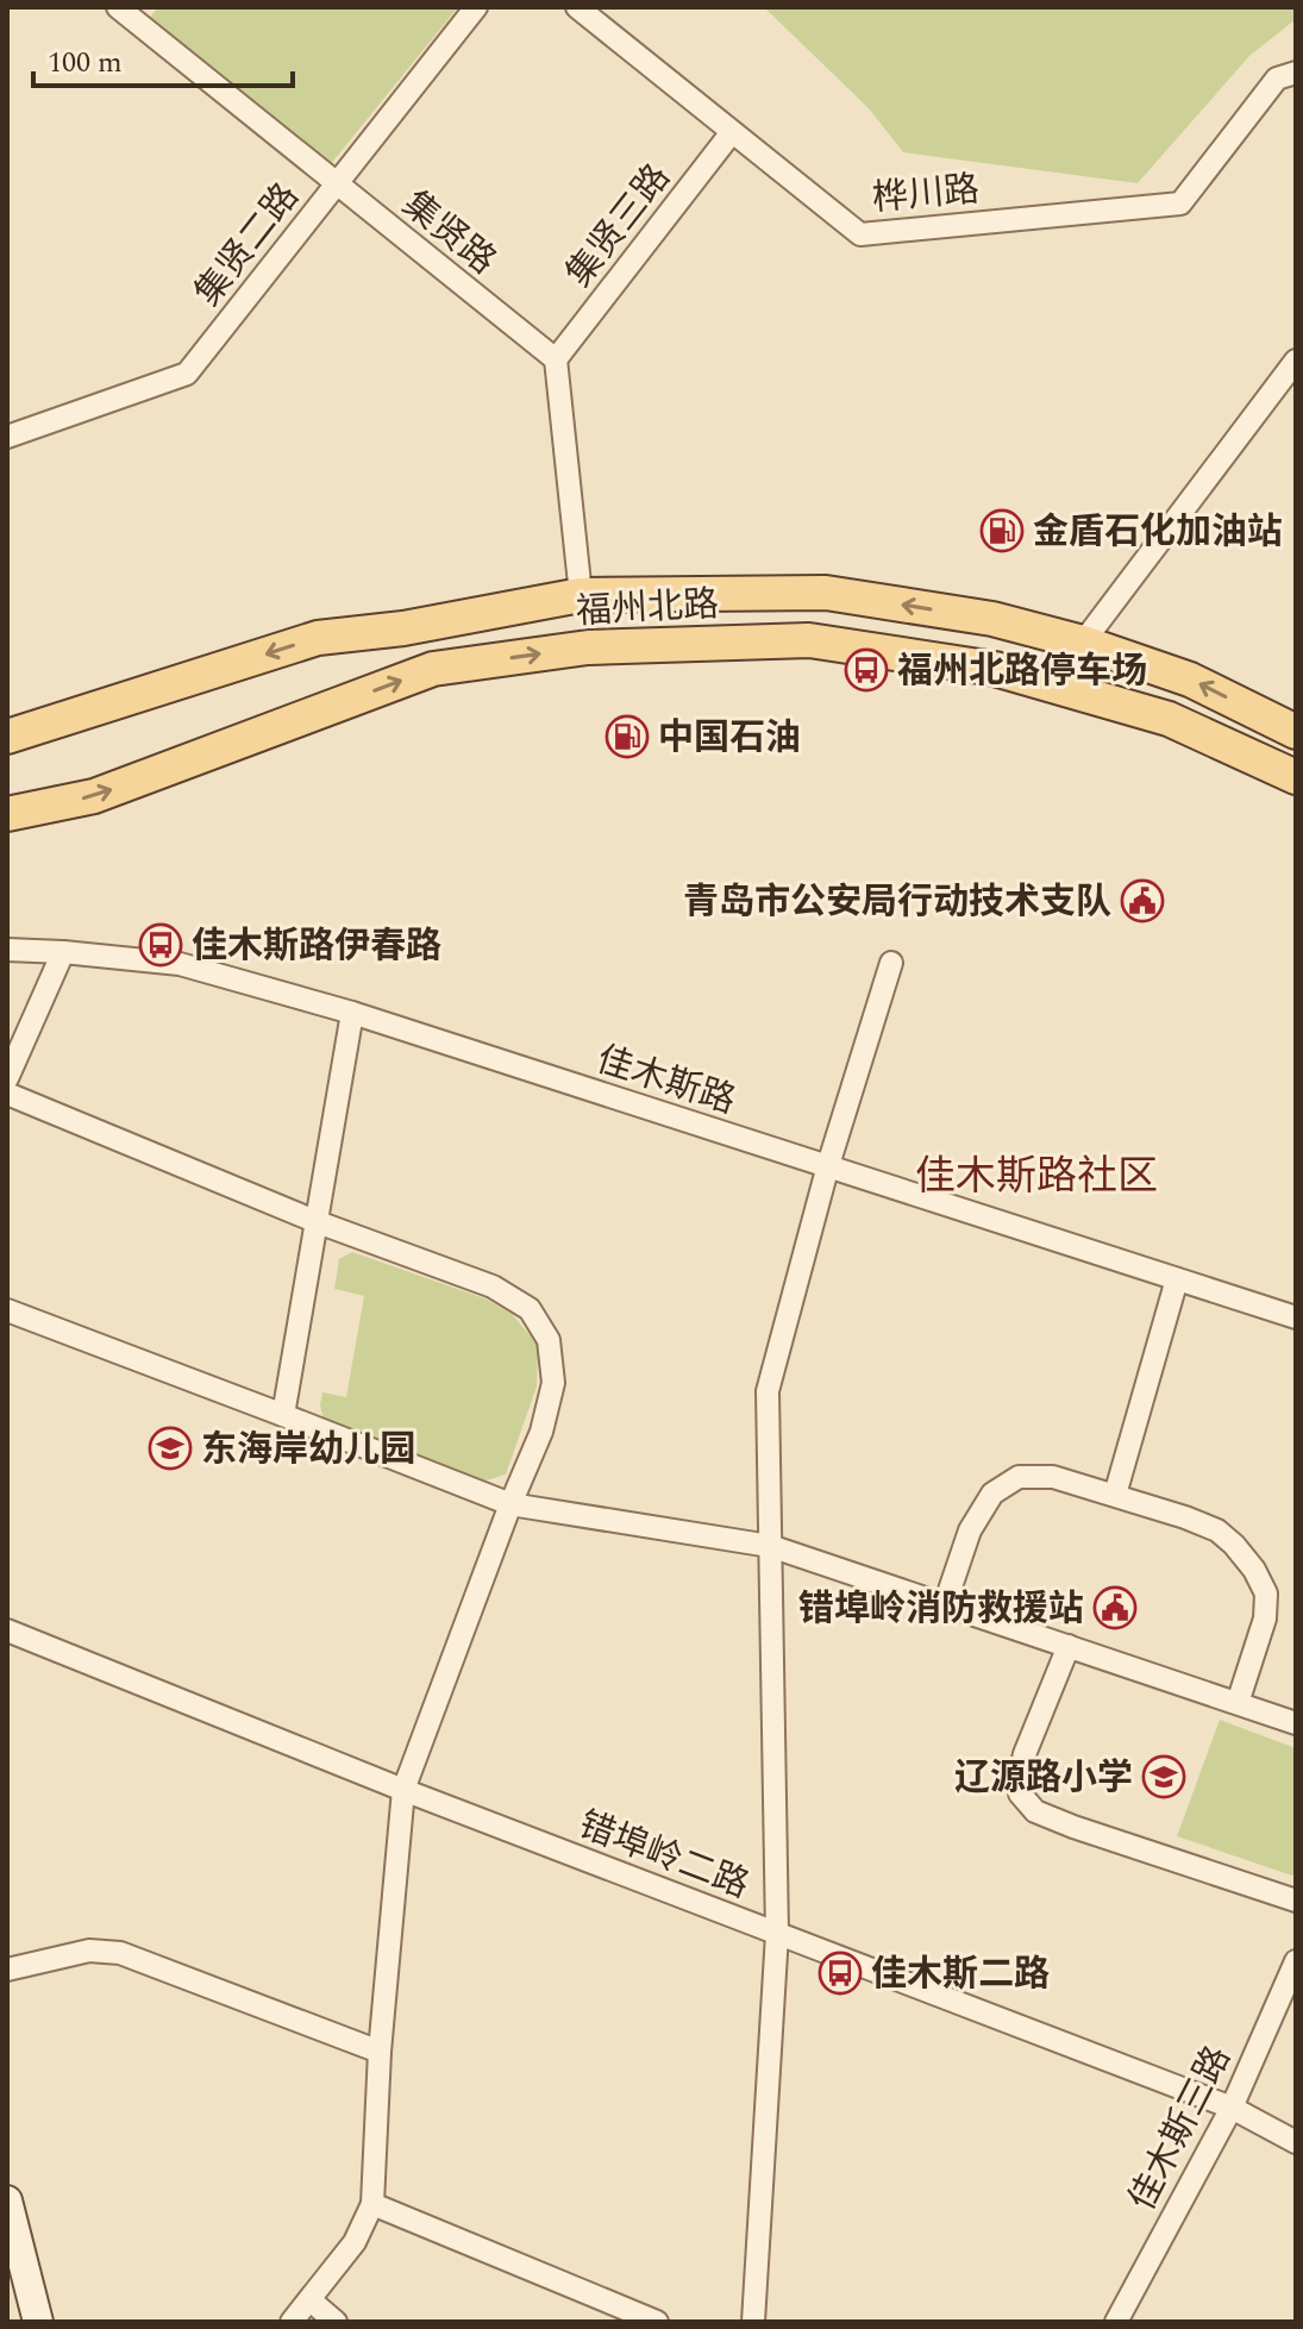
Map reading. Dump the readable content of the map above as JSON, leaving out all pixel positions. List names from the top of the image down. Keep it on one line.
{"streets":{"main road":["福州北路"],"street":["桦川路","集贤三路","集贤路","集贤二路","佳木斯路","错埠岭二路","佳木斯三路"]},"crossings":[["桦川路","集贤三路"],["集贤三路","集贤路"],["集贤路","集贤二路"],["错埠岭二路","佳木斯三路"]],"districts":["佳木斯路社区"],"places":{"fuel station":["金盾石化加油站","中国石油"],"bus stop":["福州北路停车场","佳木斯路伊春路","佳木斯二路"],"public building":["青岛市公安局行动技术支队","错埠岭消防救援站"],"school or university":["东海岸幼儿园","辽源路小学"]},"scale_bar":"100 m"}
